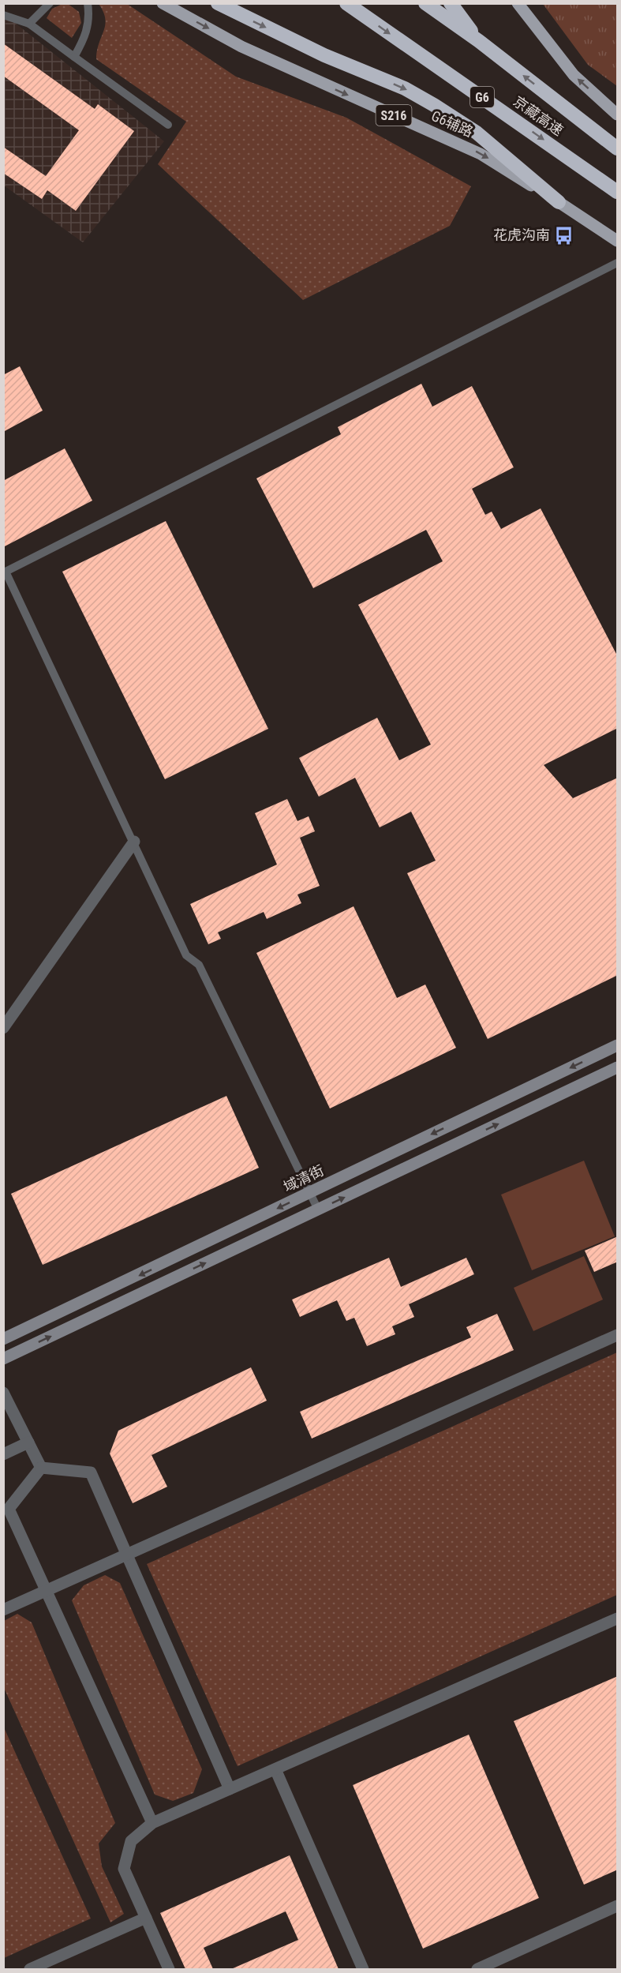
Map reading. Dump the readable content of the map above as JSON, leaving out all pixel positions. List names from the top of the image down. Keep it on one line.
{"streets":{"highway":["G6","京藏高速"],"main road":["S216","G6辅路"],"street":["域清街"]},"one_way":["G6辅路"],"places":{"bus stop":["花虎沟南"]}}
